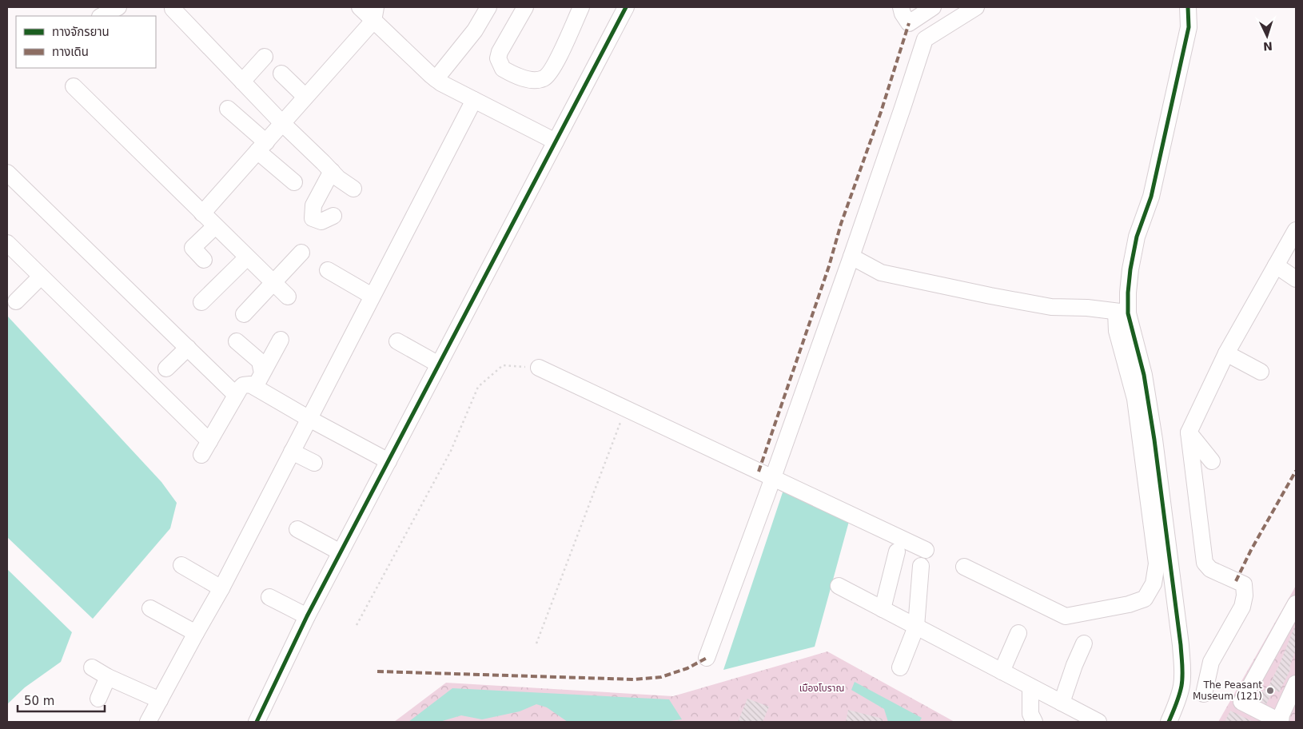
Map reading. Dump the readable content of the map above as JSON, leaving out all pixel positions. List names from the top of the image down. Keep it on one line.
{"parks":["เมืองโบราณ"],"places":["The Peasant Museum (121)"],"legend":["ทางจักรยาน","ทางเดิน"],"scale_bar":"50 m","north":"bottom"}
